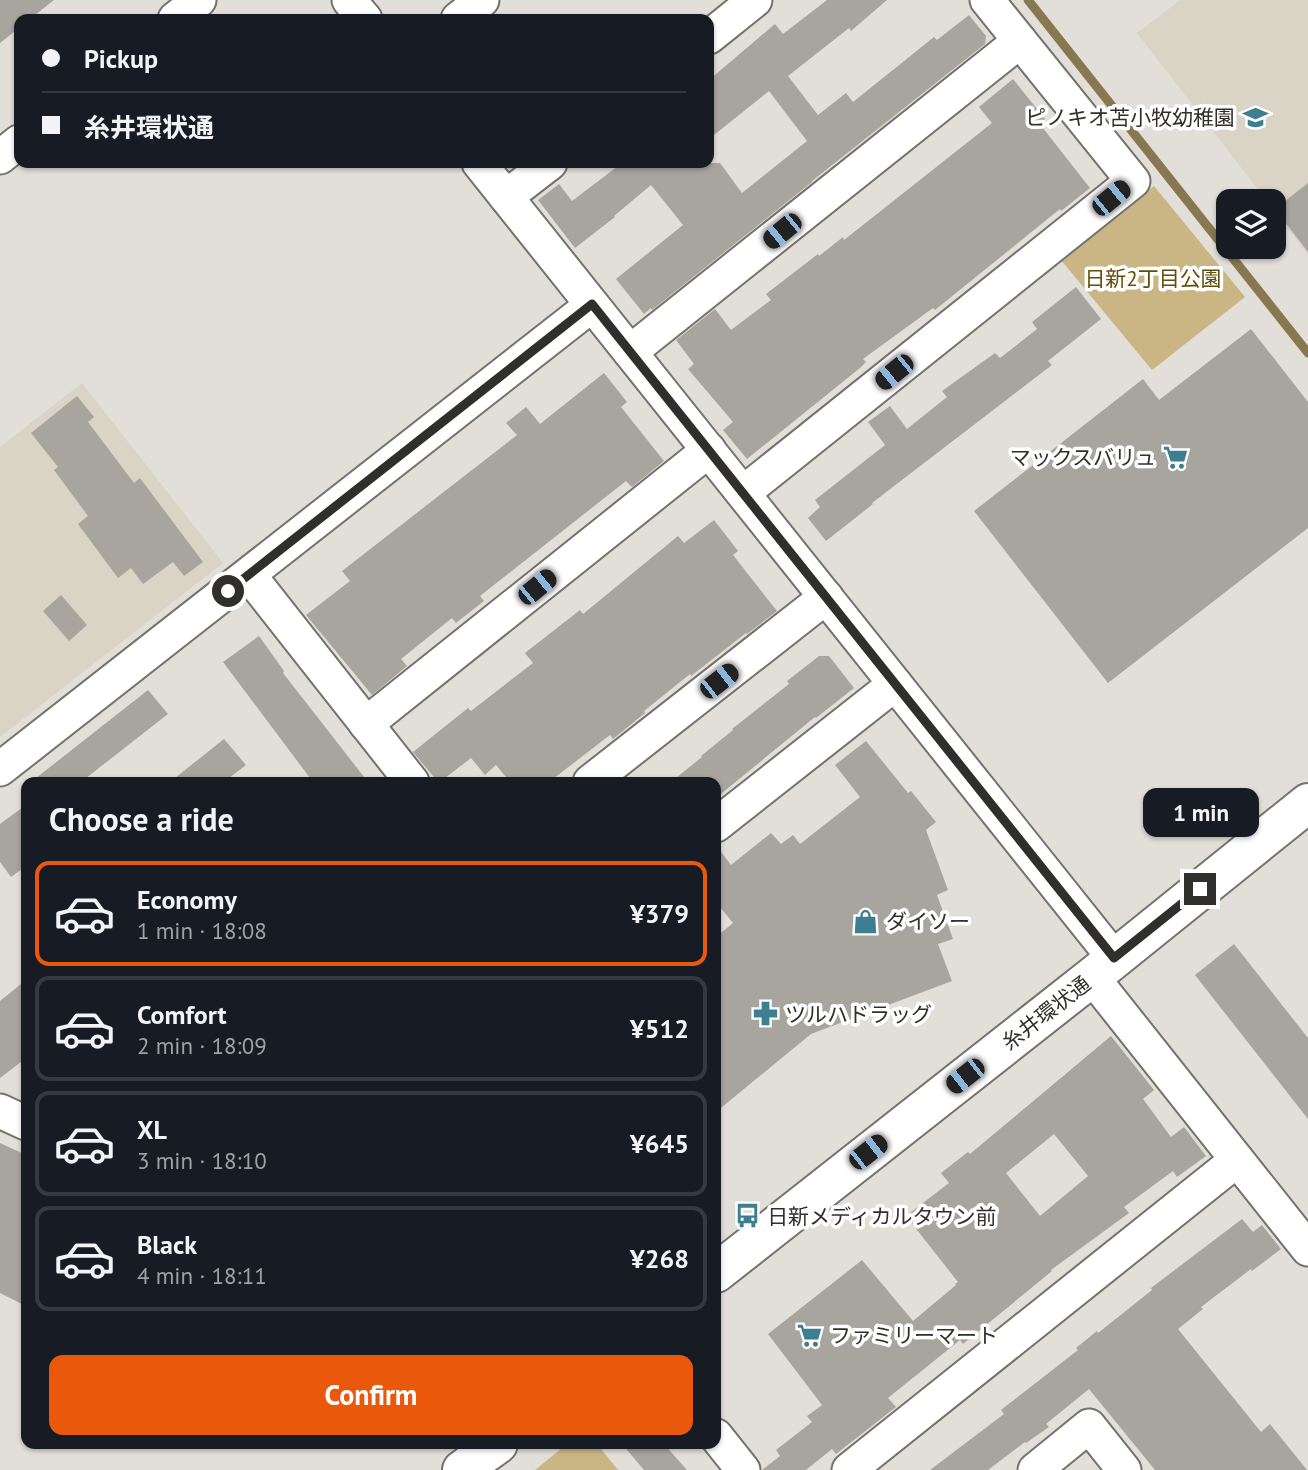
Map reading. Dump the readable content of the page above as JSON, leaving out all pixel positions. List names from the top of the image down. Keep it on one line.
{"streets":{"street":["糸井環状通"]},"parks":["日新2丁目公園"],"places":{"school or university":["ピノキオ苫小牧幼稚園"],"supermarket":["マックスバリュ","ファミリーマート"],"shop":["ダイソー"],"pharmacy":["ツルハドラッグ"],"bus stop":["日新メディカルタウン前"]},"page":{"banner":["Pickup","糸井環状通"],"heading":"Choose a ride","bubble":"1 min","list":[{"name":"Economy","note":"1 min · 18:08","value":"¥379"},{"name":"Comfort","note":"2 min · 18:09","value":"¥512"},{"name":"XL","note":"3 min · 18:10","value":"¥645"},{"name":"Black","note":"4 min · 18:11","value":"¥268"}],"buttons":"Confirm"}}
